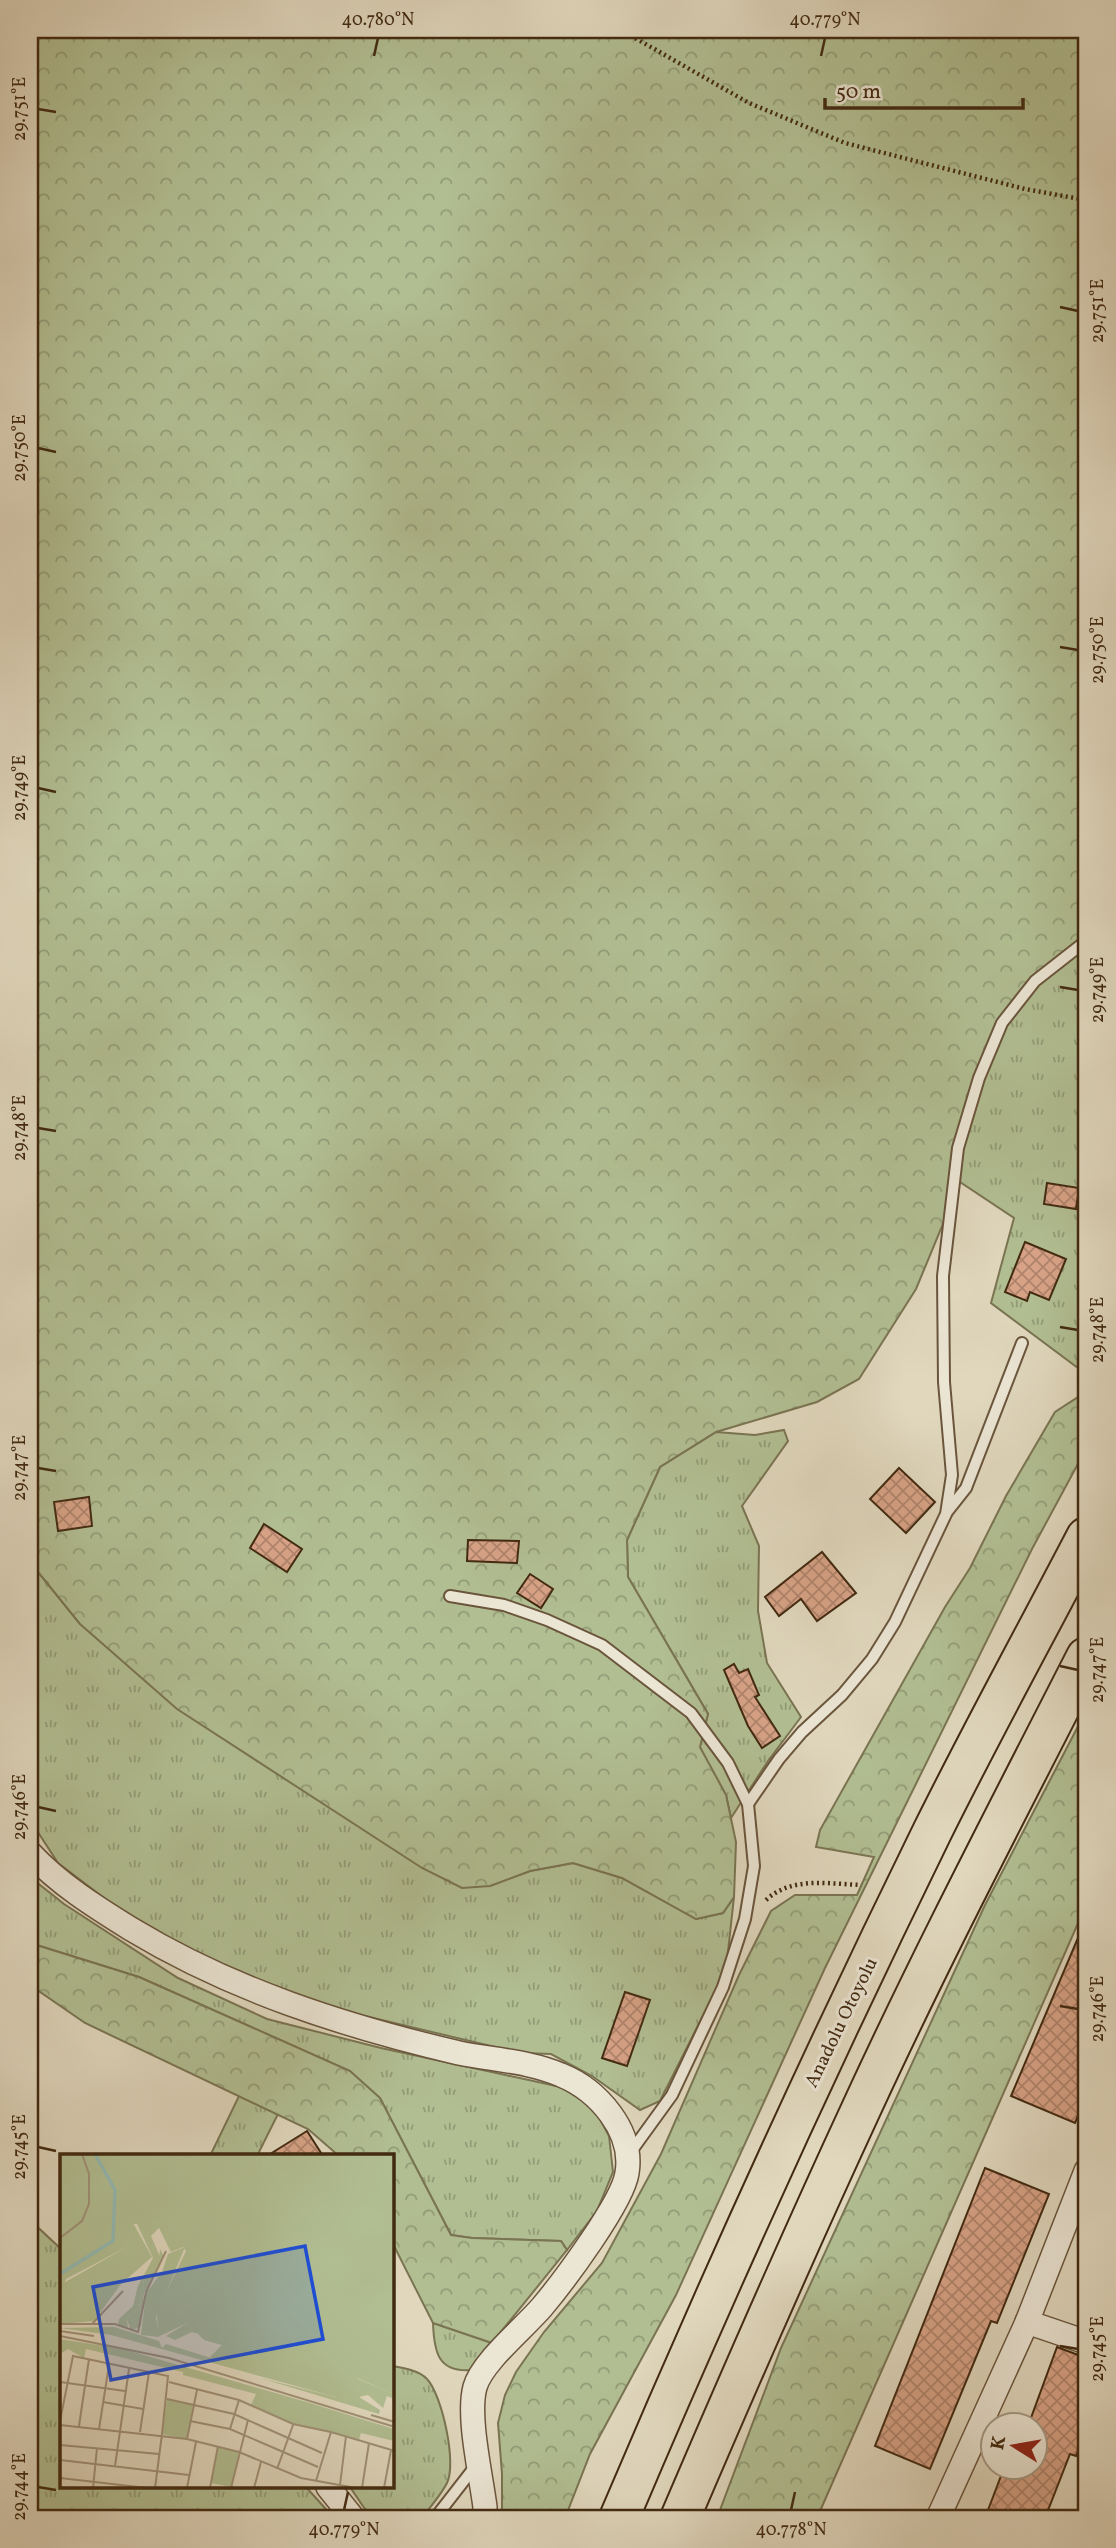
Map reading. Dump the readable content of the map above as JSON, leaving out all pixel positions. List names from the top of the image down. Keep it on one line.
{"streets":{"highway":["Anadolu Otoyolu"]},"scale_bar":"50 m","north":"left","coordinates":["40.780°N","40.779°N","29.751°E","29.750°E","29.749°E","29.748°E","29.747°E","29.746°E","29.745°E","29.744°E","40.778°N"]}
